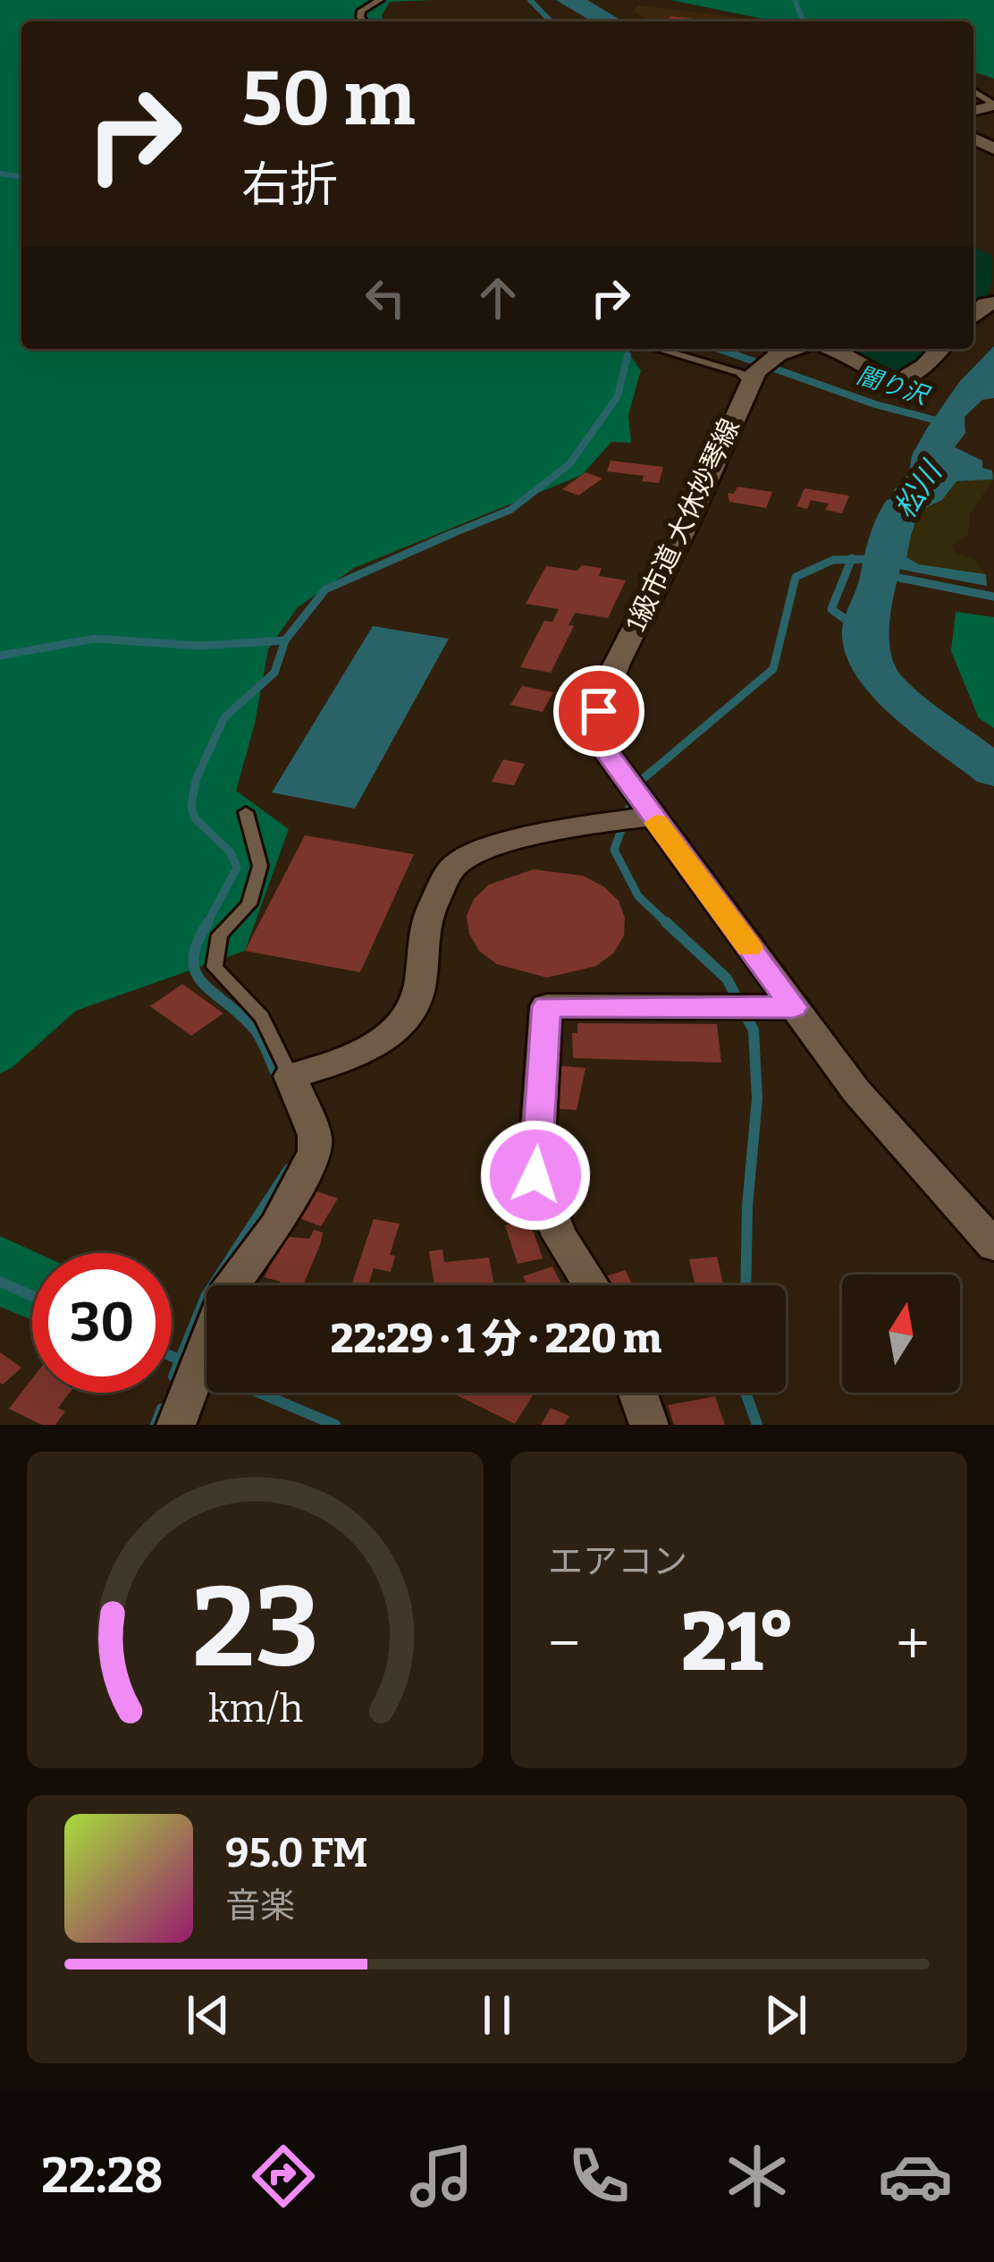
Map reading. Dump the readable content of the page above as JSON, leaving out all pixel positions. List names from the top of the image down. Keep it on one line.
{"streets":{"street":["1級市道 大休妙琴線"]},"water":["闇り沢","松川"],"north":"top","page":{"turn":["50 m","右折"],"limit":"30","trip":"22:29 · 1 分 · 220 m","tile":"エアコン","heat":["−","21°","+"],"song":["95.0 FM","音楽"],"tabs":"22:28","gauge":["23","km/h"]}}
